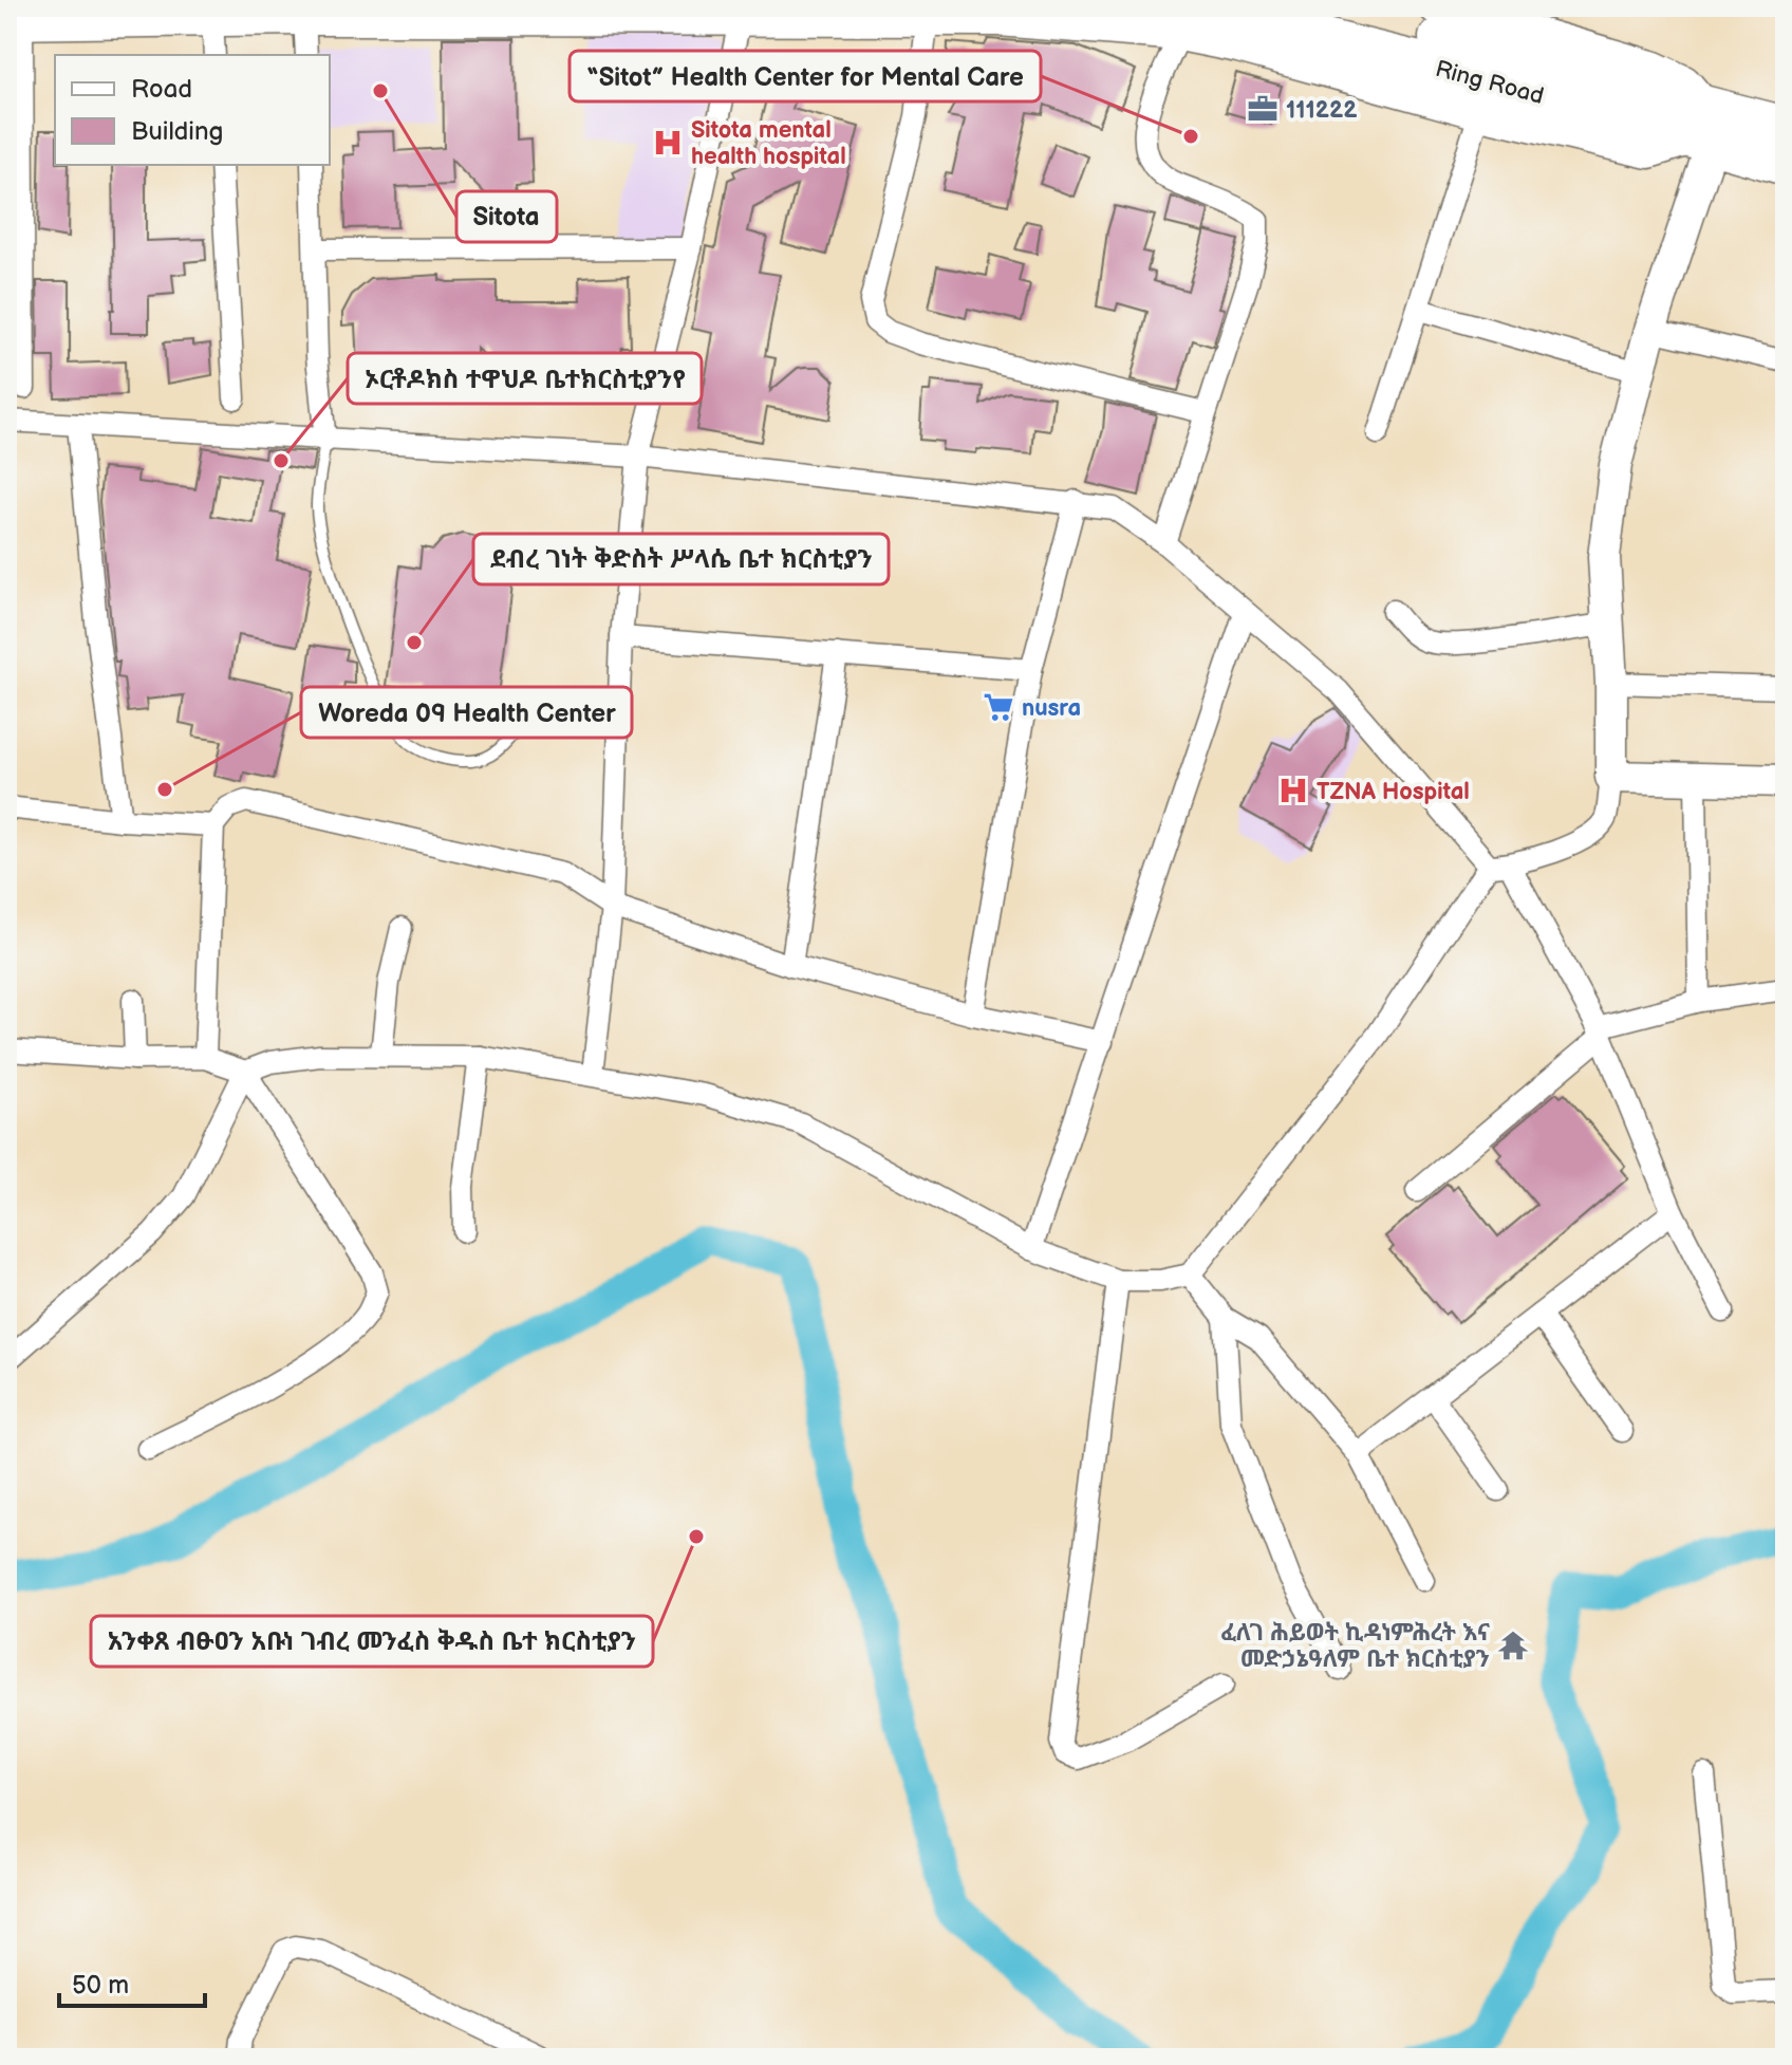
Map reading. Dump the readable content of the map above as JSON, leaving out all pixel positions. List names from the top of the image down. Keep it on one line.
{"streets":{"highway":["Ring Road"]},"places":{"other":["Sitota","“Sitot” Health Center for Mental Care","ኦርቶዶክስ ተዋህዶ ቤተክርስቲያንየ","ደብረ ገነት ቅድስት ሥላሴ ቤተ ክርስቲያን","Woreda 09 Health Center","አንቀጸ ብፁዐን አቡነ ገብረ መንፈስ ቅዱስ ቤተ ክርስቲያን"],"office":["111222"],"hospital":["Sitota mental health hospital","TZNA Hospital"],"supermarket":["nusra"],"temple":["ፈለገ ሕይወት ኪዳነምሕረት እና መድኃኔዓለም ቤተ ክርስቲያን"]},"legend":["Road","Building"],"scale_bar":"50 m"}
